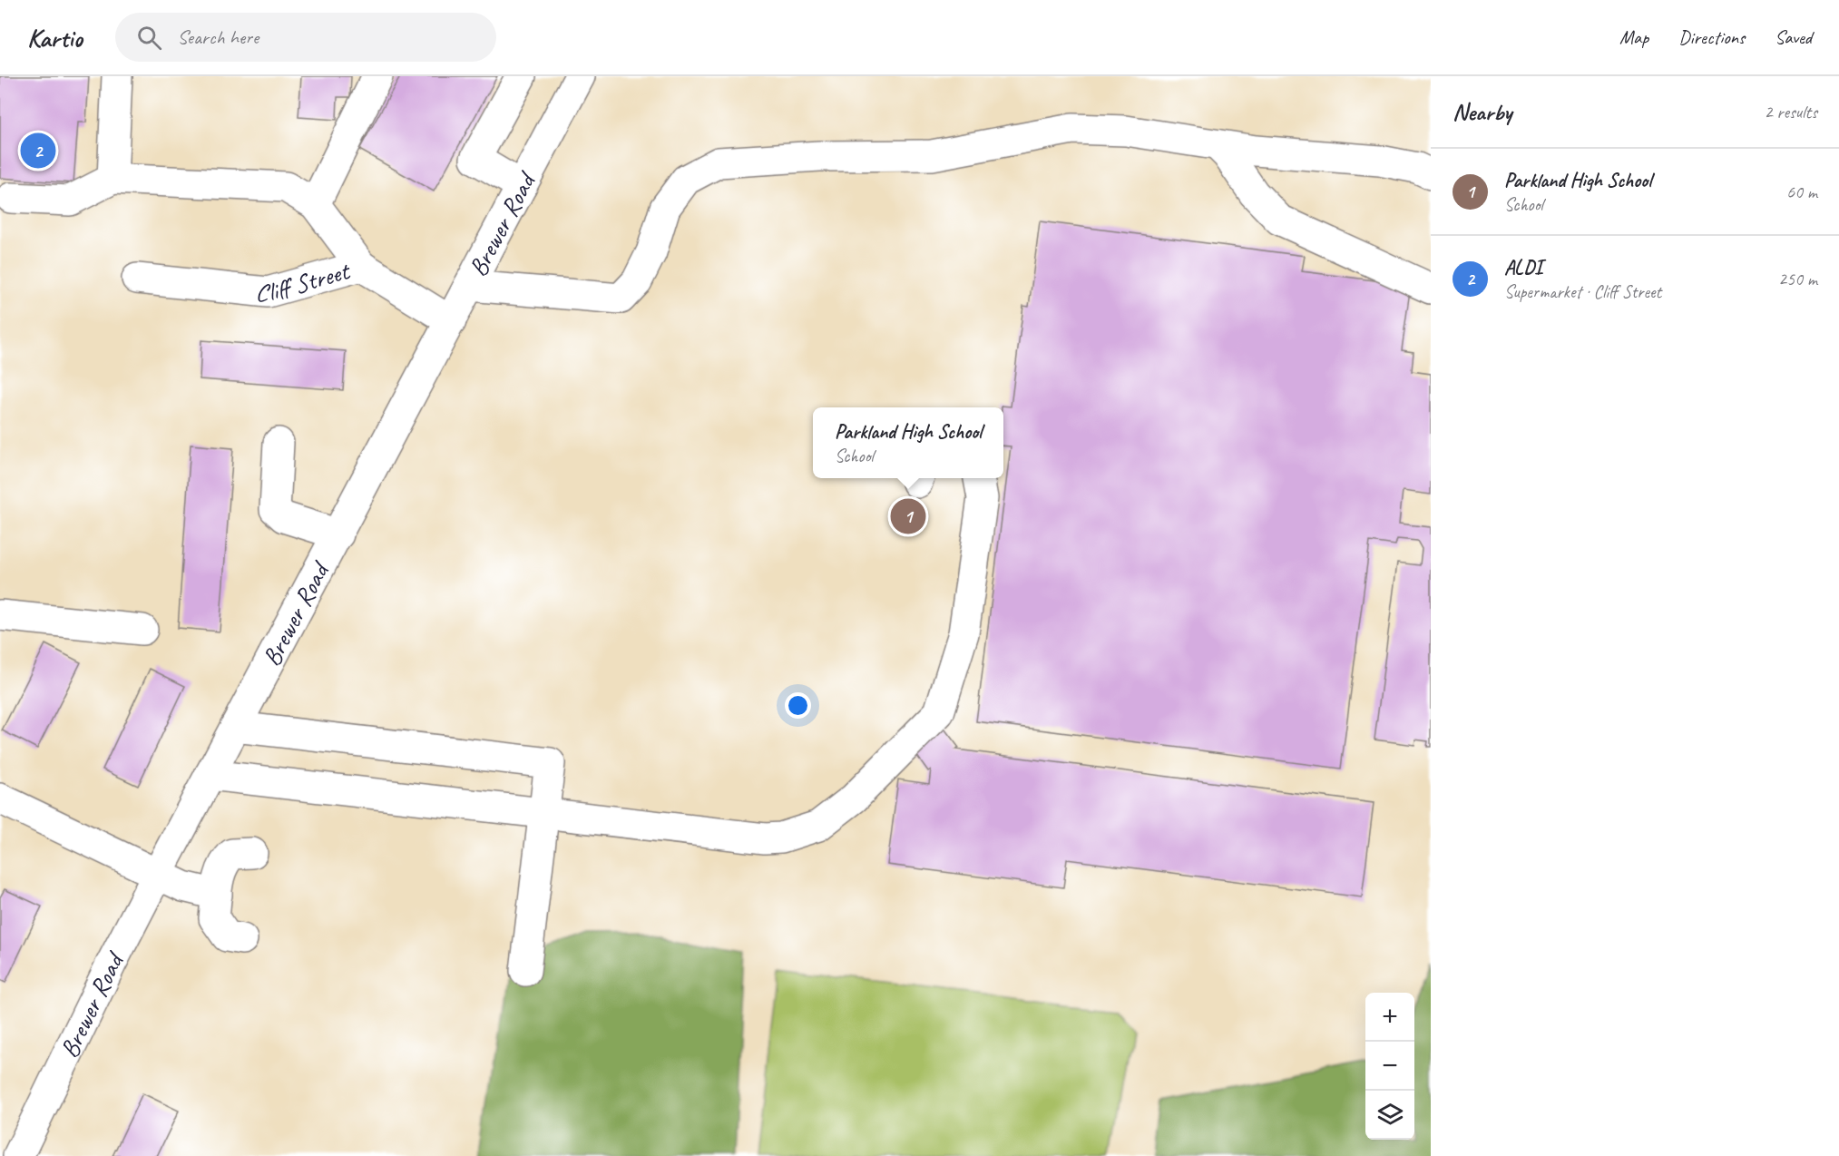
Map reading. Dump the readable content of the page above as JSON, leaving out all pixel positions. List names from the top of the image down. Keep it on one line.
{"streets":{"street":["Brewer Road","Cliff Street"]},"crossings":[["Brewer Road","Cliff Street"]],"page":{"header":"Kartio","search":"Search here","nav":["Map","Directions","Saved"],"heading":["Nearby","2 results"],"pins":["2","1"],"list":[{"mark":"1","name":"Parkland High School","note":"School","value":"60 m"},{"mark":"2","name":"ALDI","note":"Supermarket · Cliff Street","value":"250 m"}],"popup":["Parkland High School","School"],"map_buttons":["+","−"]}}
